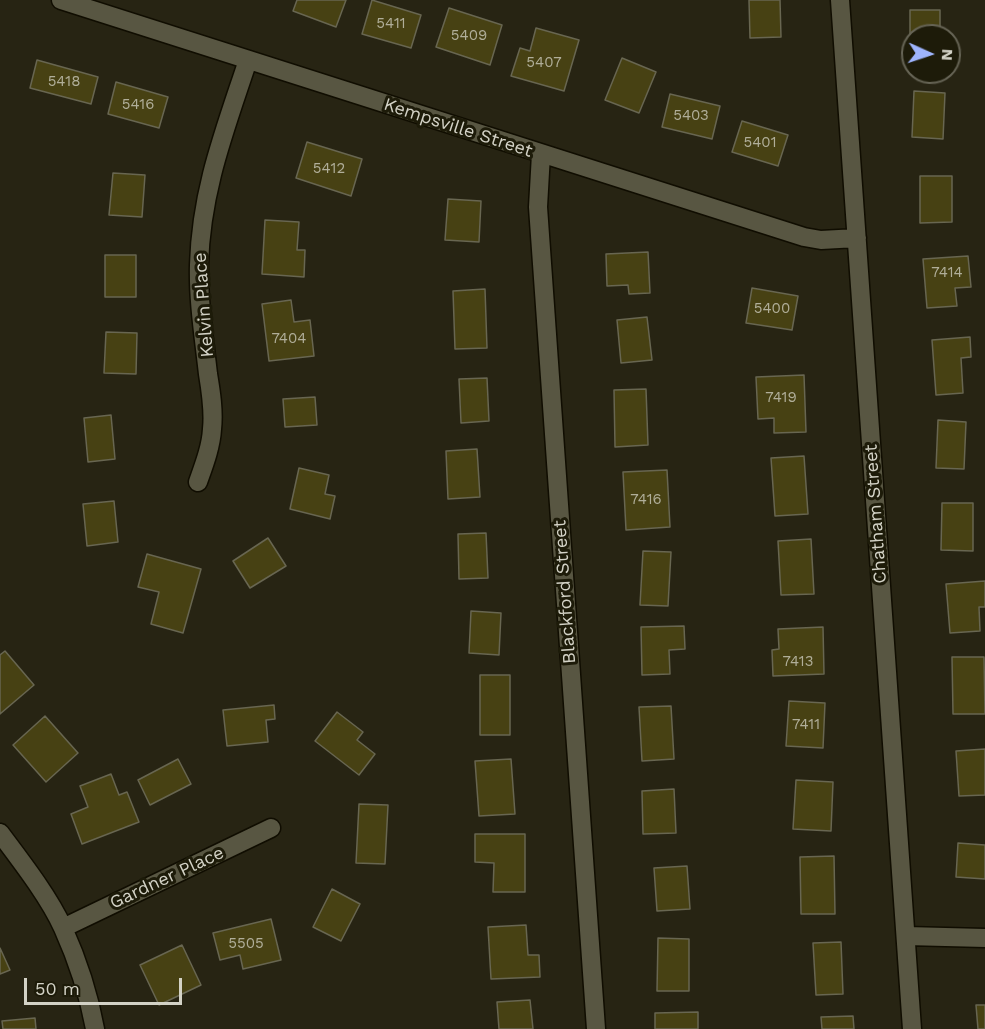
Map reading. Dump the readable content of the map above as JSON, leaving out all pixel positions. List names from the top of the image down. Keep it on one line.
{"streets":{"street":["Kempsville Street","Kelvin Place","Chatham Street","Blackford Street","Gardner Place"]},"crossings":[["Kempsville Street","Kelvin Place"],["Kempsville Street","Chatham Street"],["Kempsville Street","Blackford Street"]],"house_numbers":["5411","5409","5407","5418","5416","5403","5401","5412","7414","5400","7404","7419","7416","7413","7411","5505"],"scale_bar":"50 m","north":"right"}
